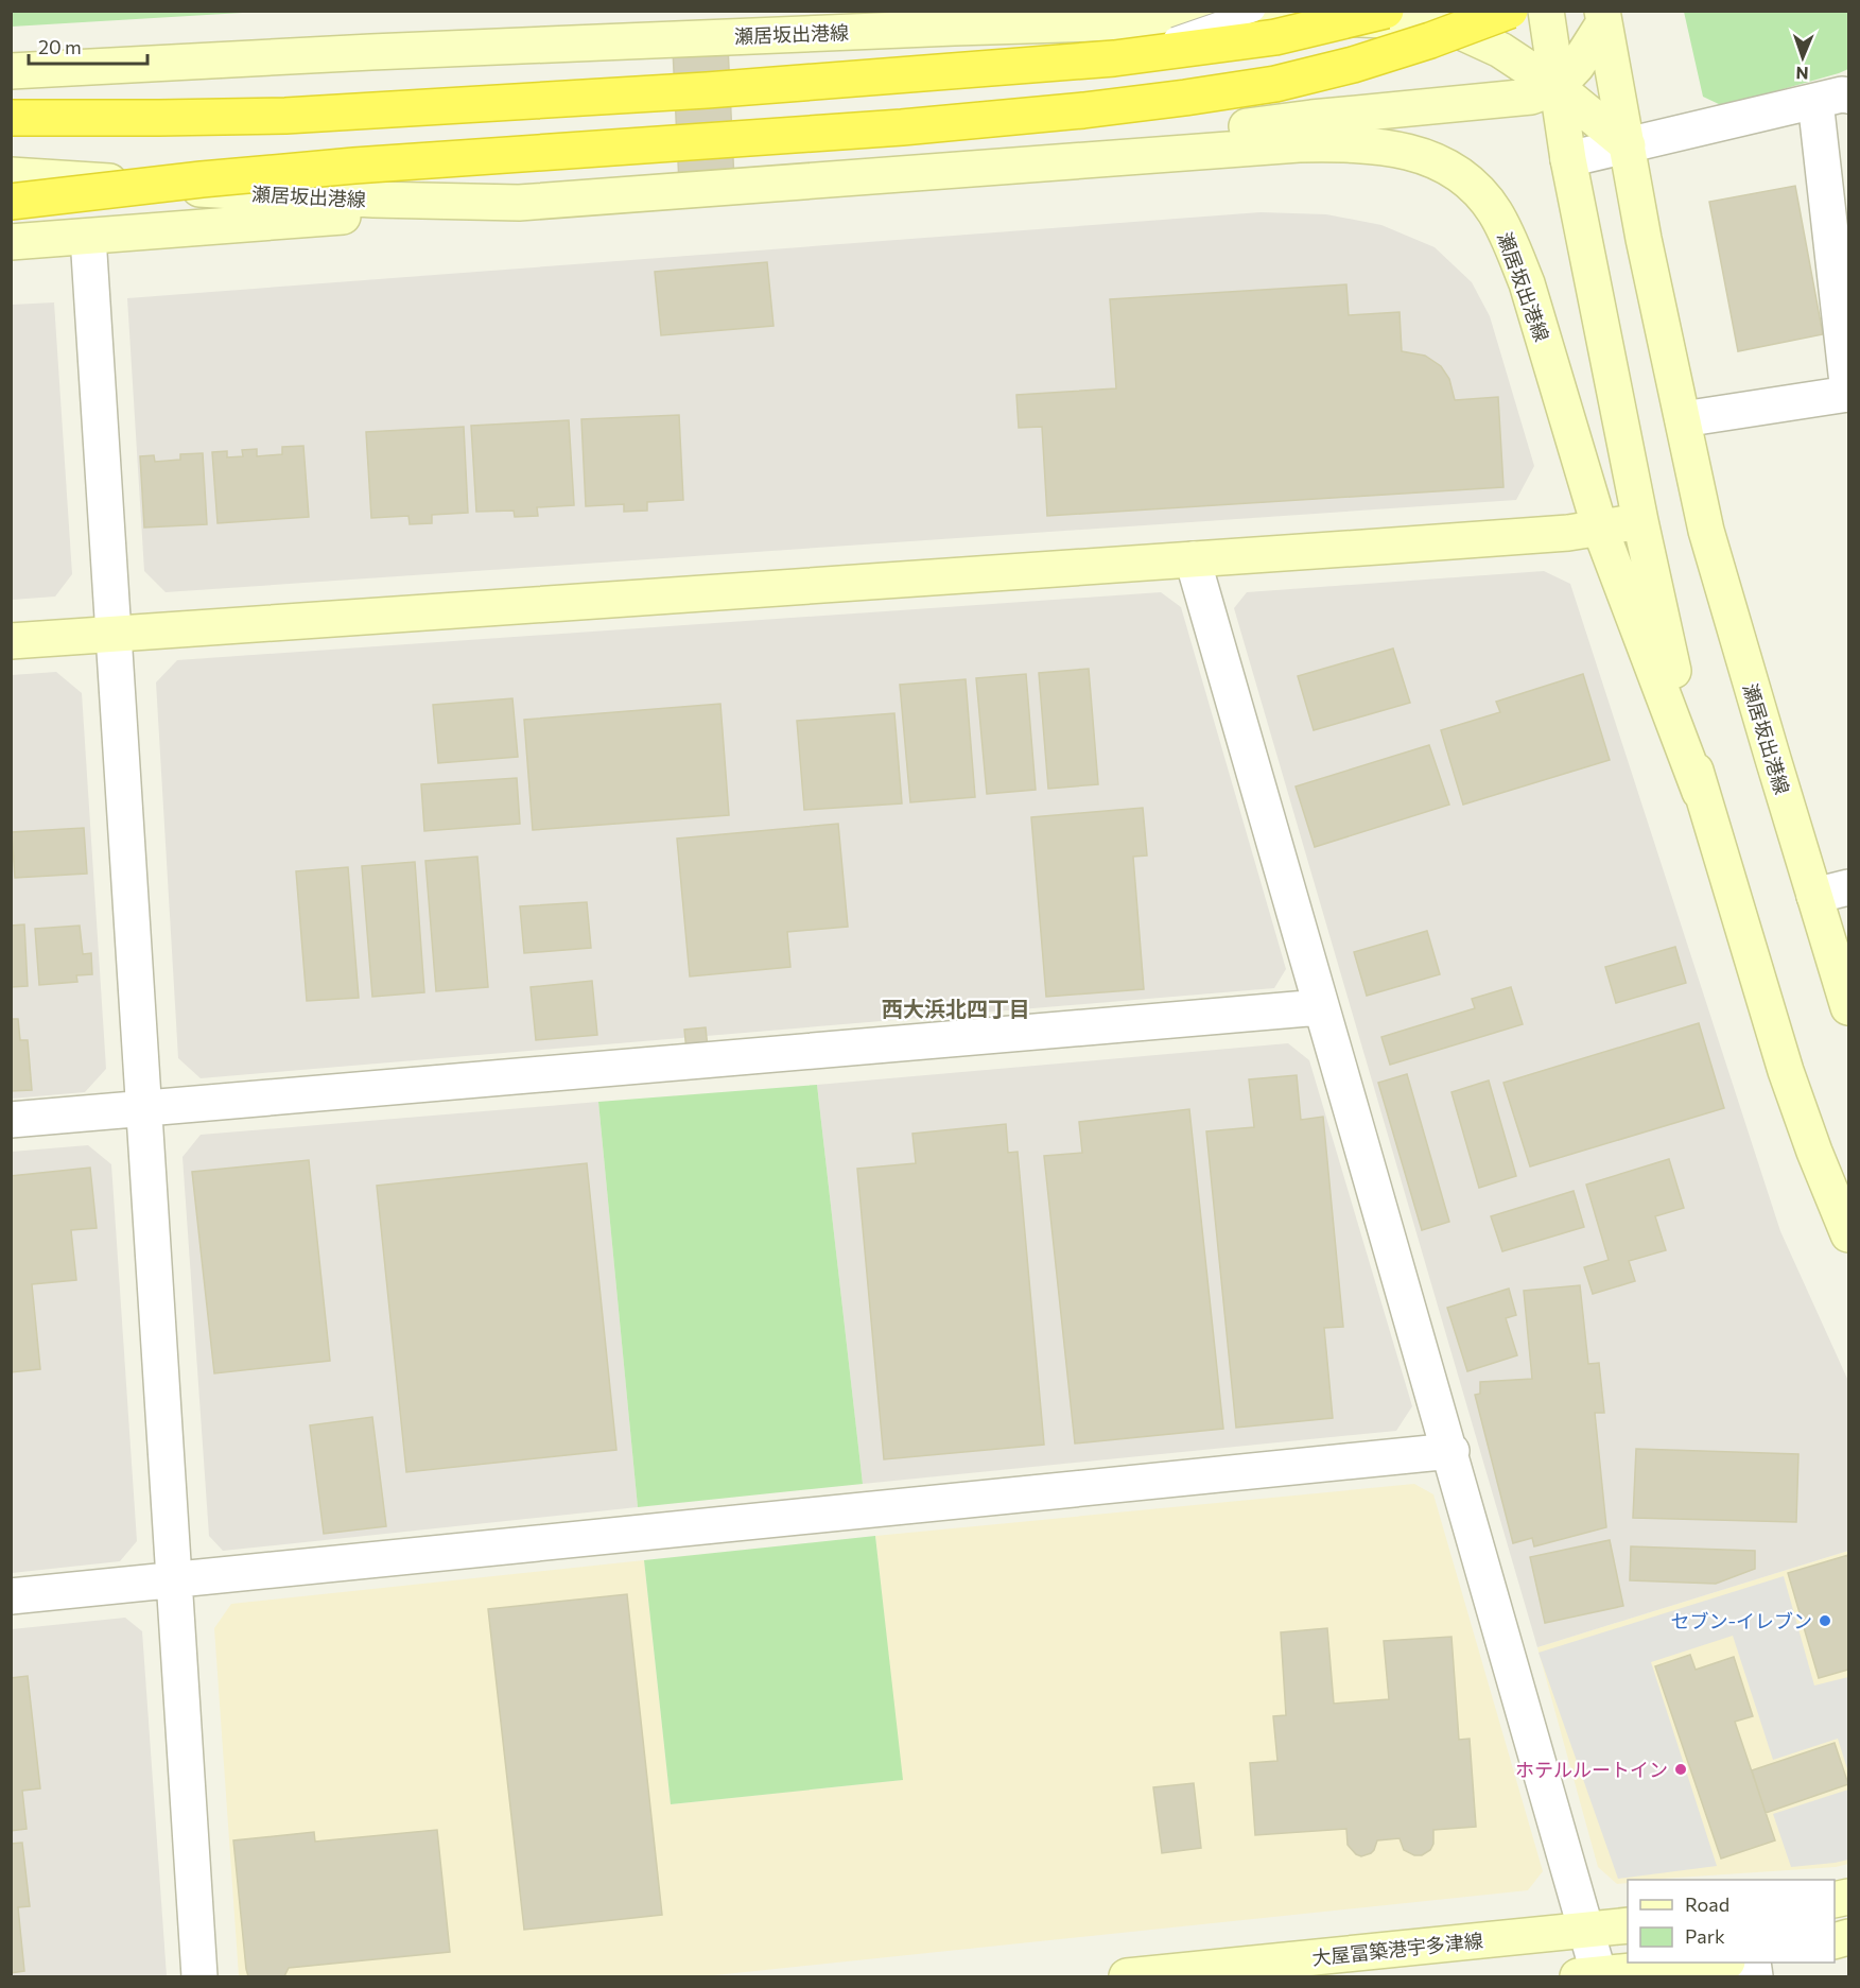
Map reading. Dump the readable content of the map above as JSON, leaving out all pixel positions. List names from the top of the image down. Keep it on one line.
{"streets":{"main road":["瀬居坂出港線","大屋冨築港宇多津線"]},"districts":["西大浜北四丁目"],"places":["セブン-イレブン","ホテルルートイン"],"legend":["Road","Park"],"scale_bar":"20 m","north":"bottom"}
